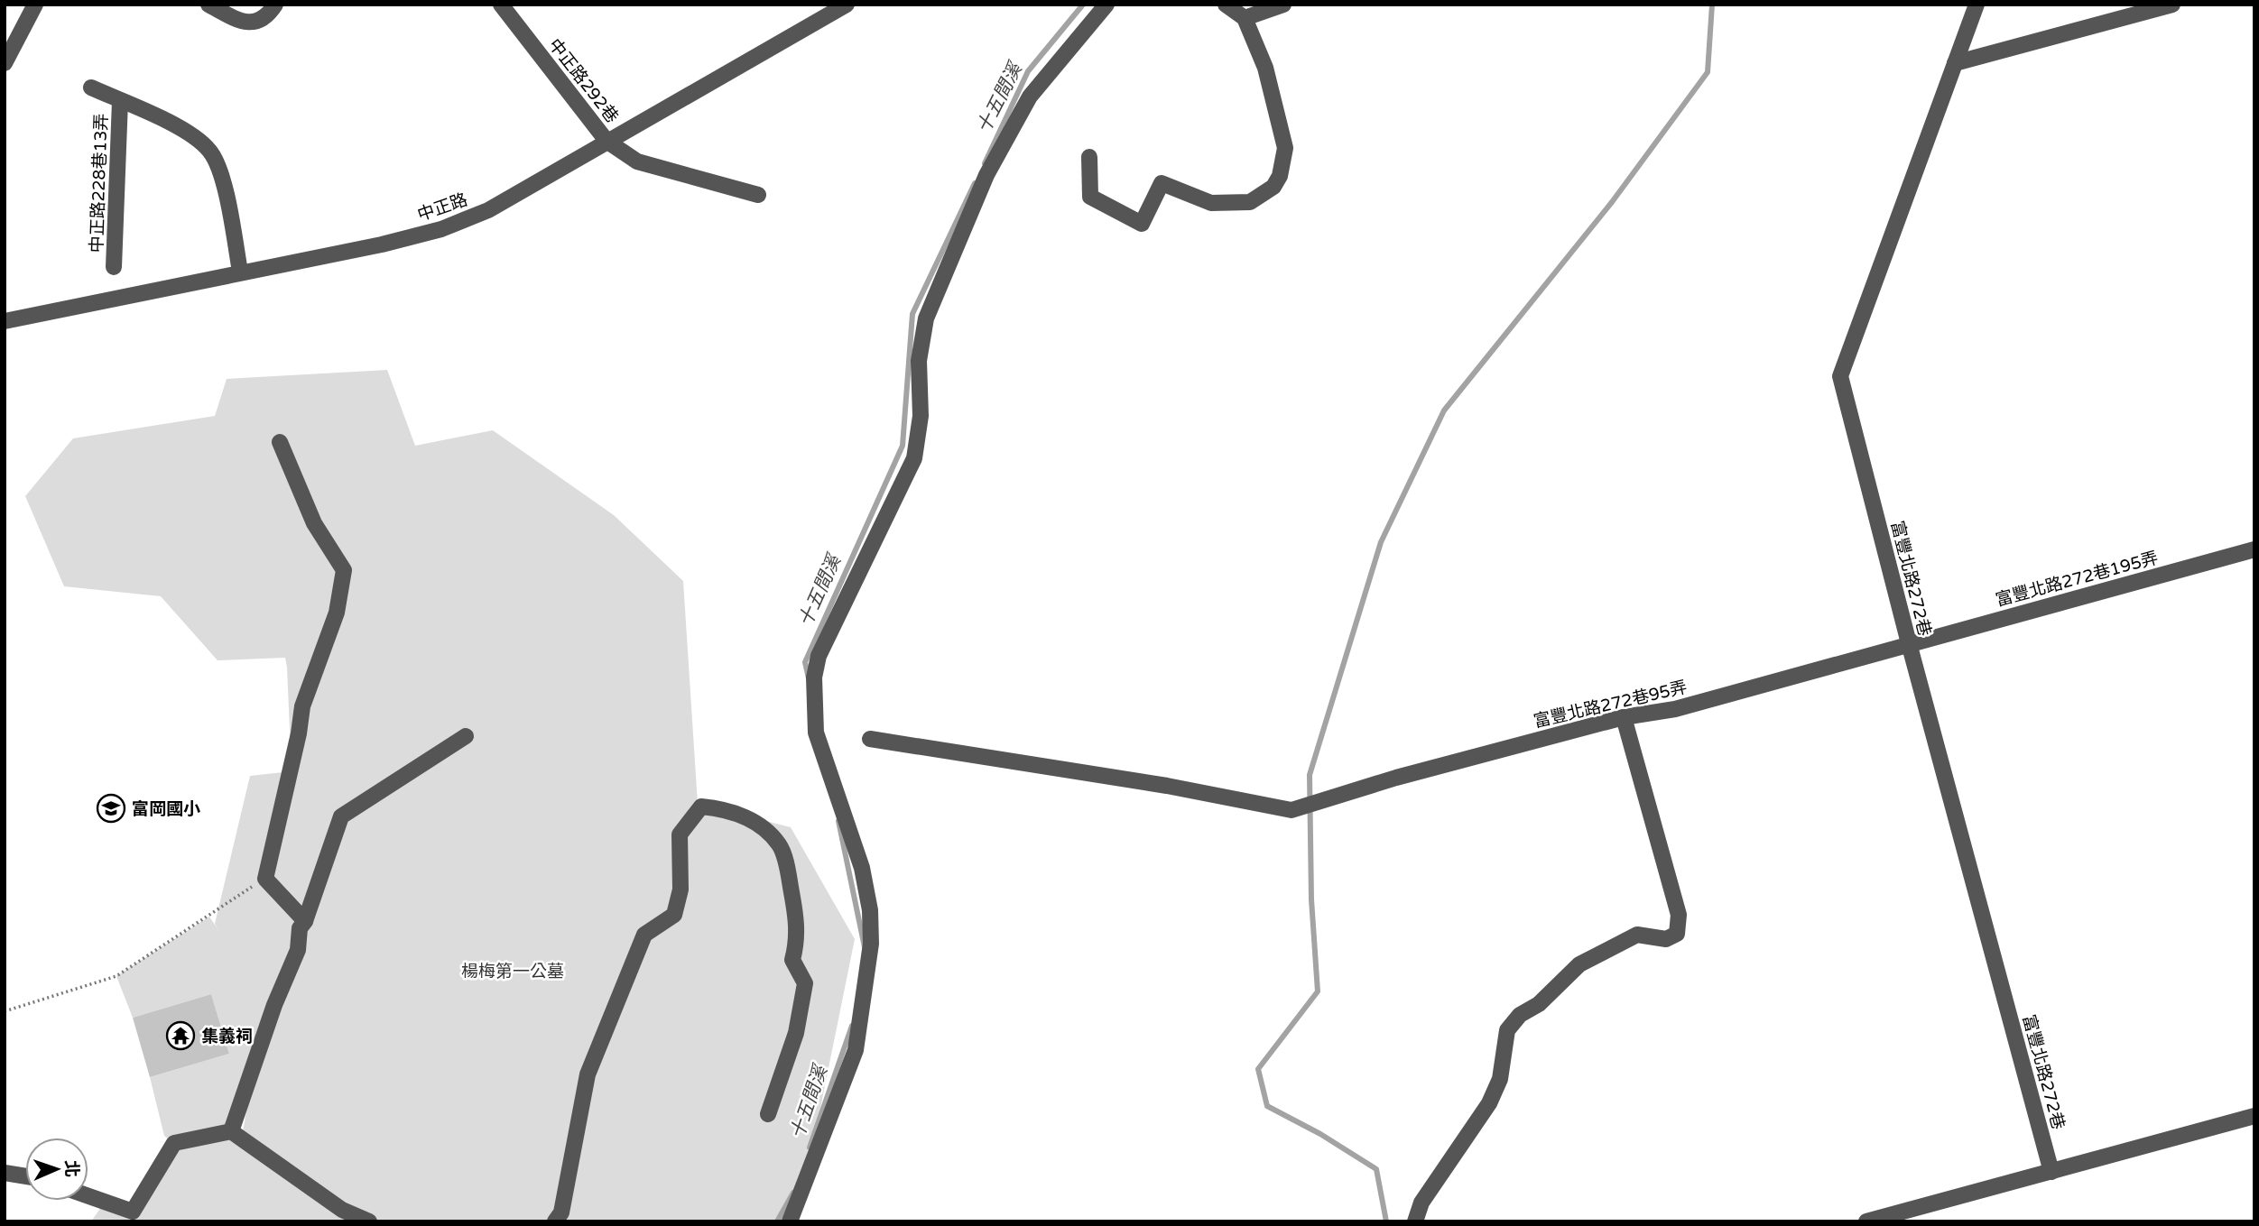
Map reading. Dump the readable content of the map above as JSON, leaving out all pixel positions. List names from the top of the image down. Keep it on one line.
{"streets":{"street":["中正路292巷","中正路228巷13弄","中正路","富豐北路272巷","富豐北路272巷195弄","富豐北路272巷95弄"]},"crossings":[["中正路292巷","中正路"],["中正路228巷13弄","中正路"],["富豐北路272巷","富豐北路272巷195弄"],["富豐北路272巷","富豐北路272巷95弄"],["富豐北路272巷195弄","富豐北路272巷95弄"]],"water":["十五間溪"],"parks":["楊梅第一公墓"],"places":{"school or university":["富岡國小"],"temple":["集義祠"]},"north":"right"}
